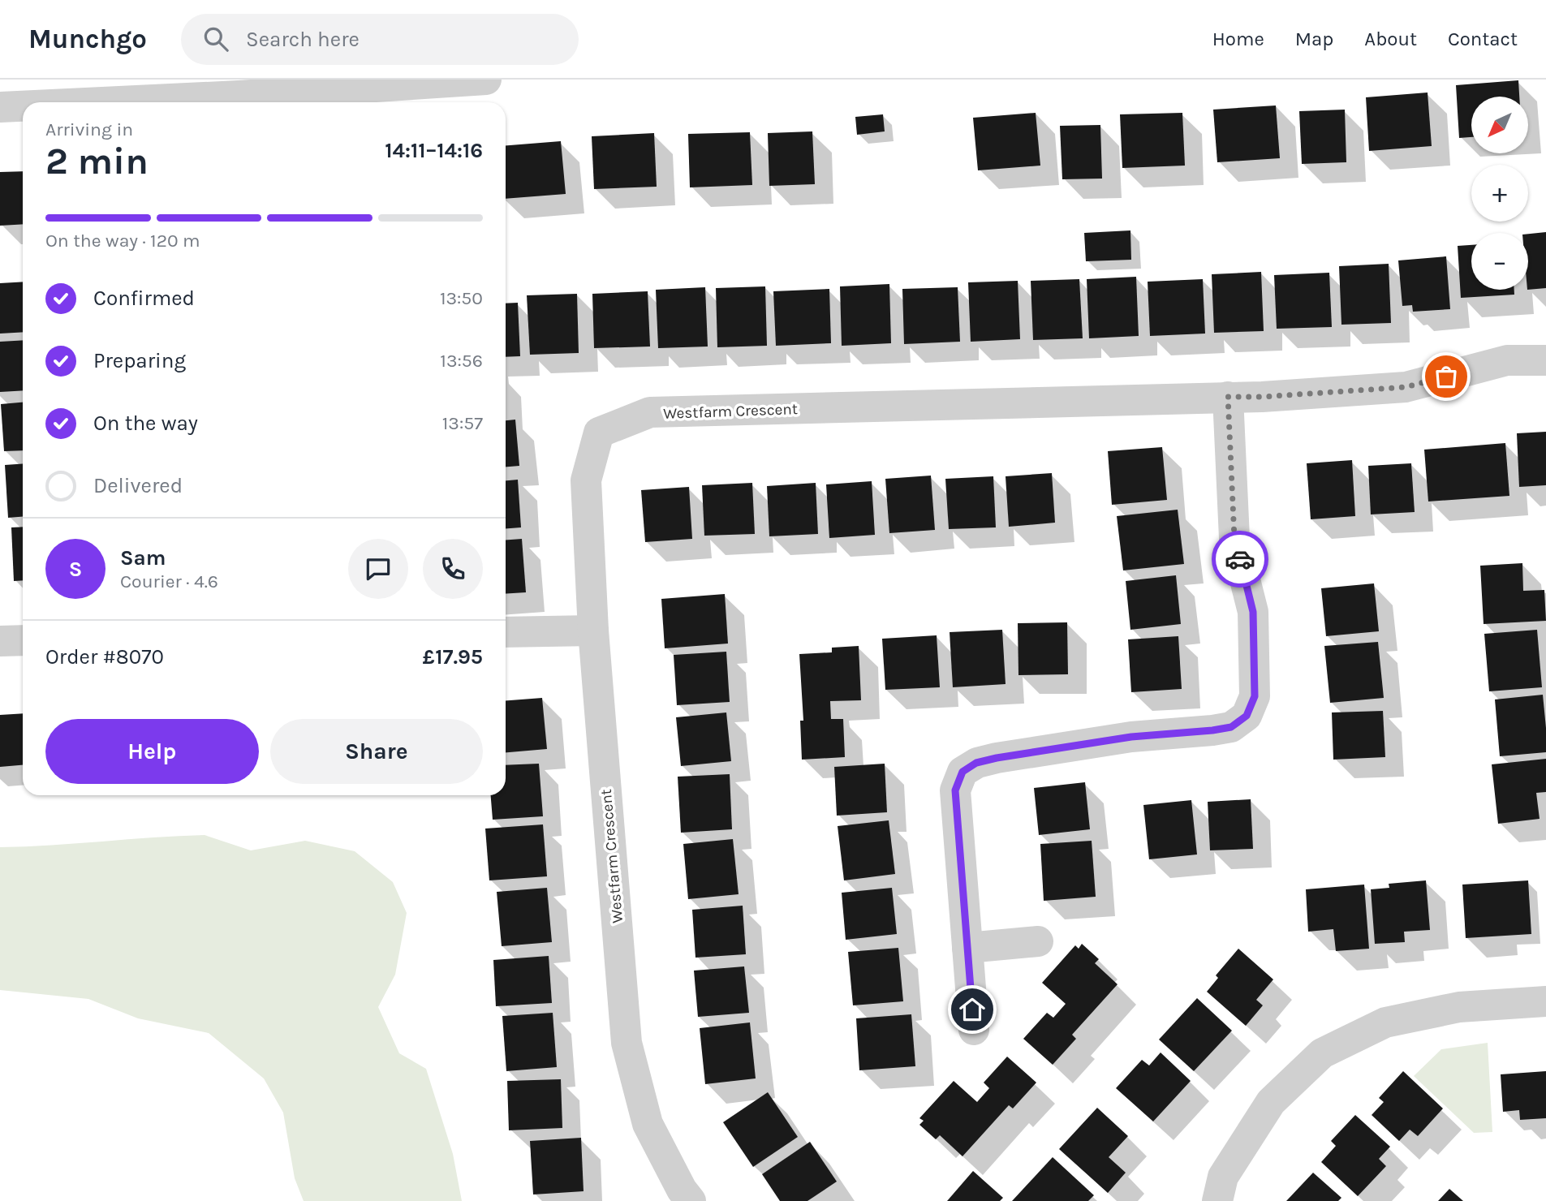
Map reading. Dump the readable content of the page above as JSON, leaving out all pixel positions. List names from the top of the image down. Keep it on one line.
{"streets":{"street":["Westfarm Crescent"]},"north":"bottom left","page":{"header":"Munchgo","search":"Search here","nav":["Home","Map","About","Contact"],"map_buttons":["+","−"],"heading":["2 min","Arriving in","14:11–14:16"],"panel":["Sam","Courier · 4.6","Order #8070","£17.95"],"bar":"On the way · 120 m","list":[["Confirmed","13:50"],["Preparing","13:56"],["On the way","13:57"],"Delivered"],"round":"S","buttons":["Help","Share"]}}
